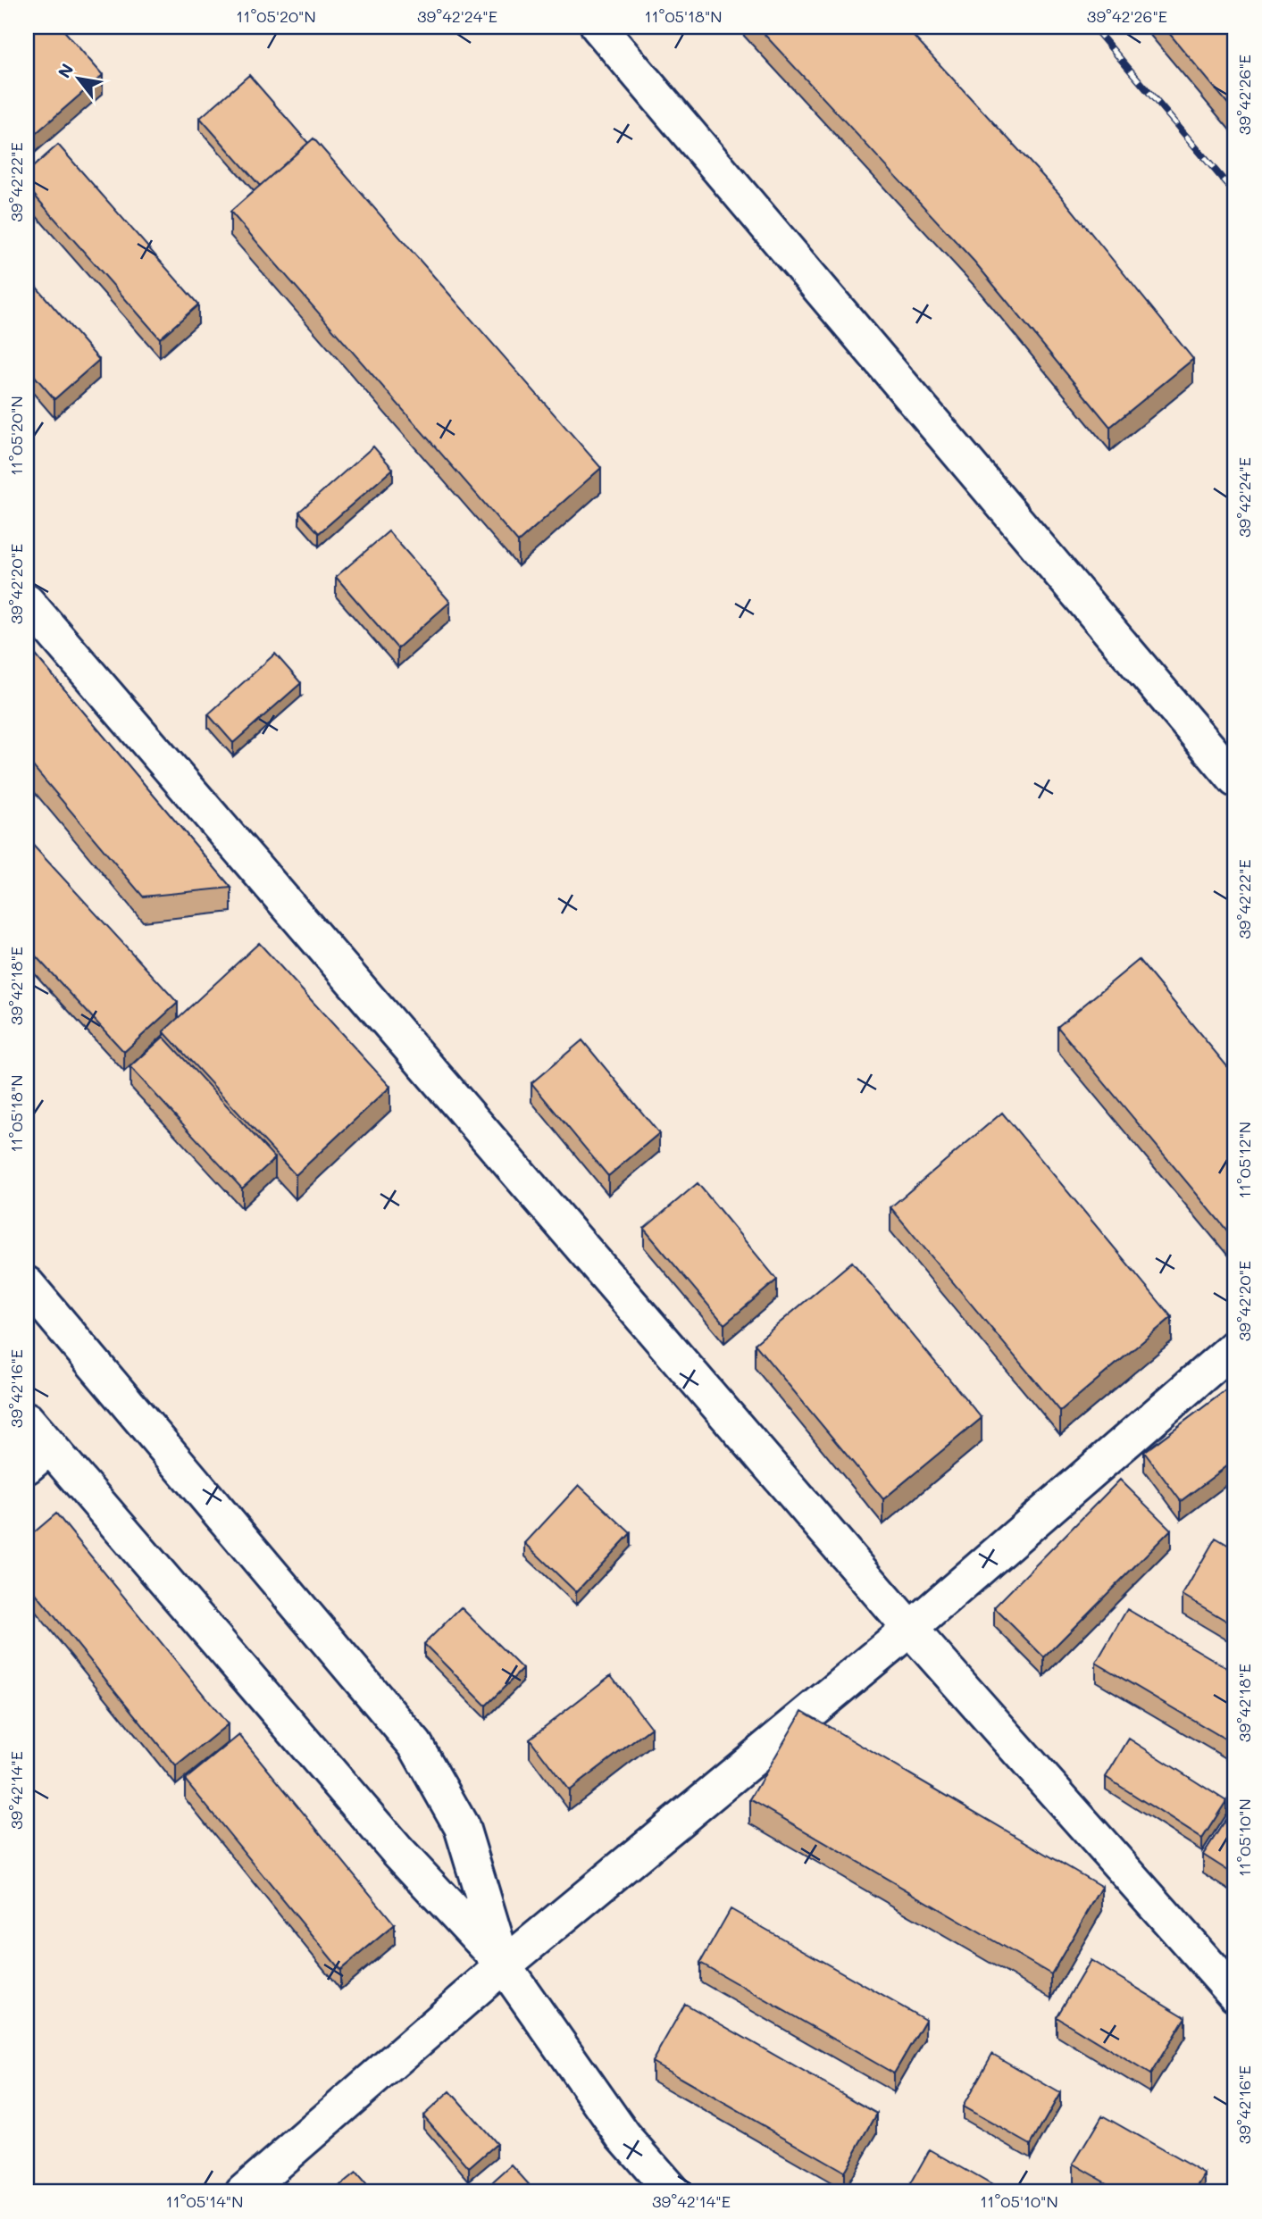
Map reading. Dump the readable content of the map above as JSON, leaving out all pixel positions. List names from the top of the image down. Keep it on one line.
{"north":"top left","coordinates":["11°05'20\"N","39°42'24\"E","11°05'18\"N","39°42'26\"E","39°42'22\"E","39°42'20\"E","39°42'18\"E","11°05'12\"N","39°42'16\"E","39°42'14\"E","11°05'10\"N","11°05'14\"N"]}
